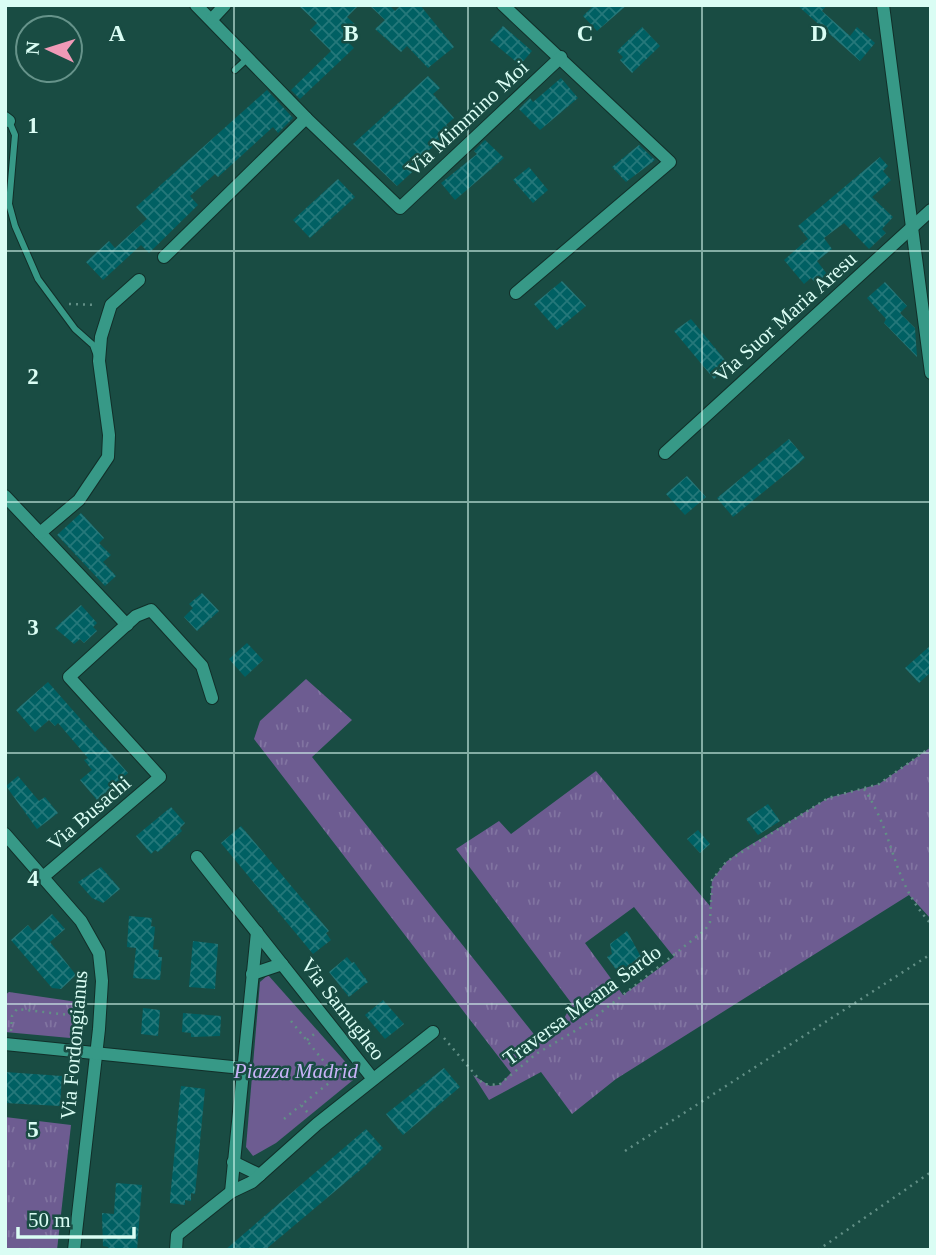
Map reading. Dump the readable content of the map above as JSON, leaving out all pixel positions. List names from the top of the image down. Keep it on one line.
{"streets":{"street":["Via Mimmino Moi","Via Suor Maria Aresu","Via Busachi","Via Samugheo","Via Fordongianus"],"path":["Traversa Meana Sardo"]},"crossings":[["Via Busachi","Via Fordongianus"]],"parks":["Piazza Madrid"],"scale_bar":"50 m","north":"left","grid":{"columns":["A","B","C","D"],"rows":["1","2","3","4","5"]}}
